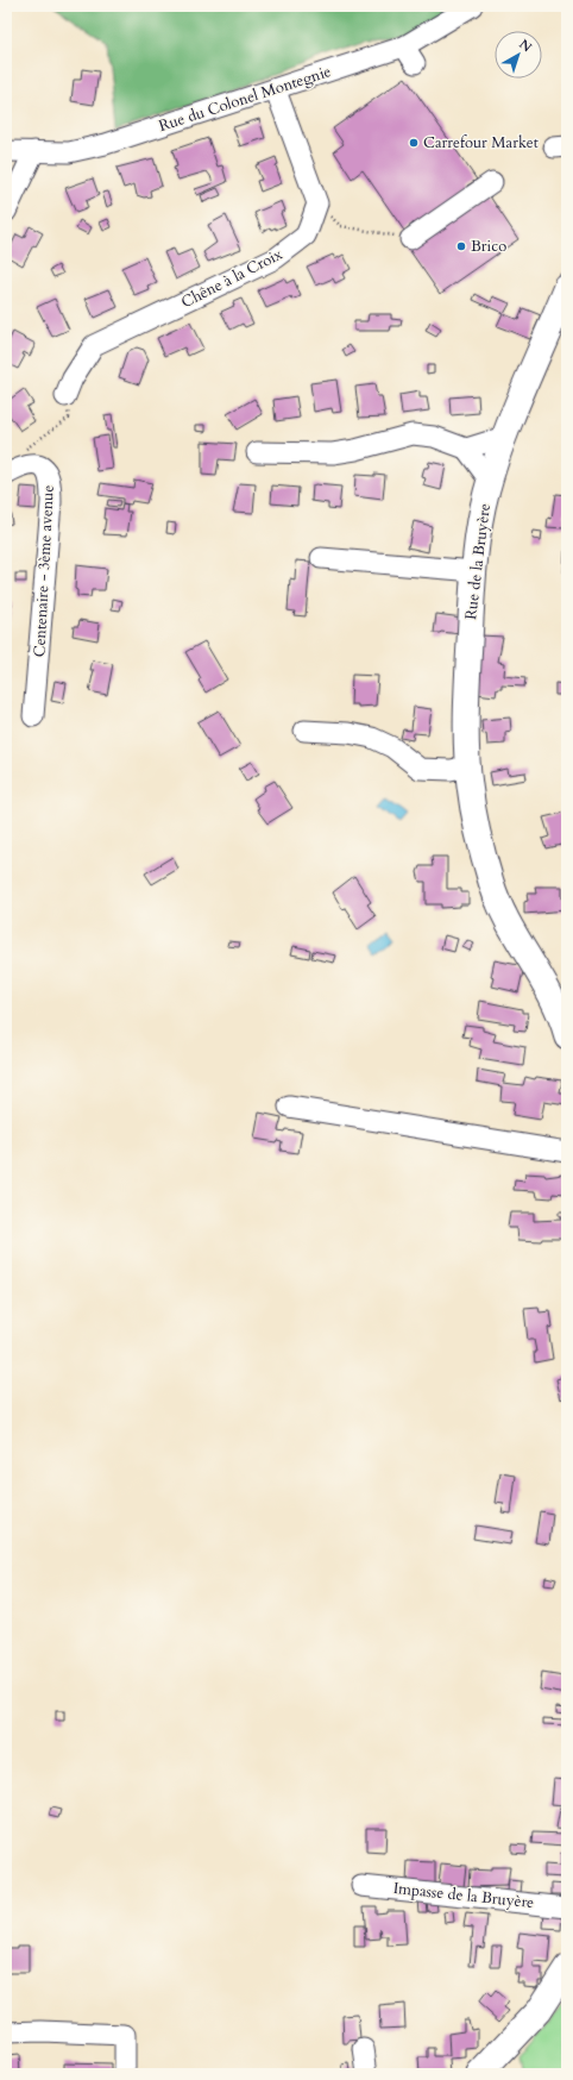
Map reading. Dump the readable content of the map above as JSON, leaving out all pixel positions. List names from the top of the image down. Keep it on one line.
{"streets":{"main road":["Rue de la Bruyère"],"street":["Rue du Colonel Montegnie","Chêne à la Croix","Centenaire - 3ème avenue","Impasse de la Bruyère"]},"places":["Carrefour Market","Brico"],"north":"top right"}
